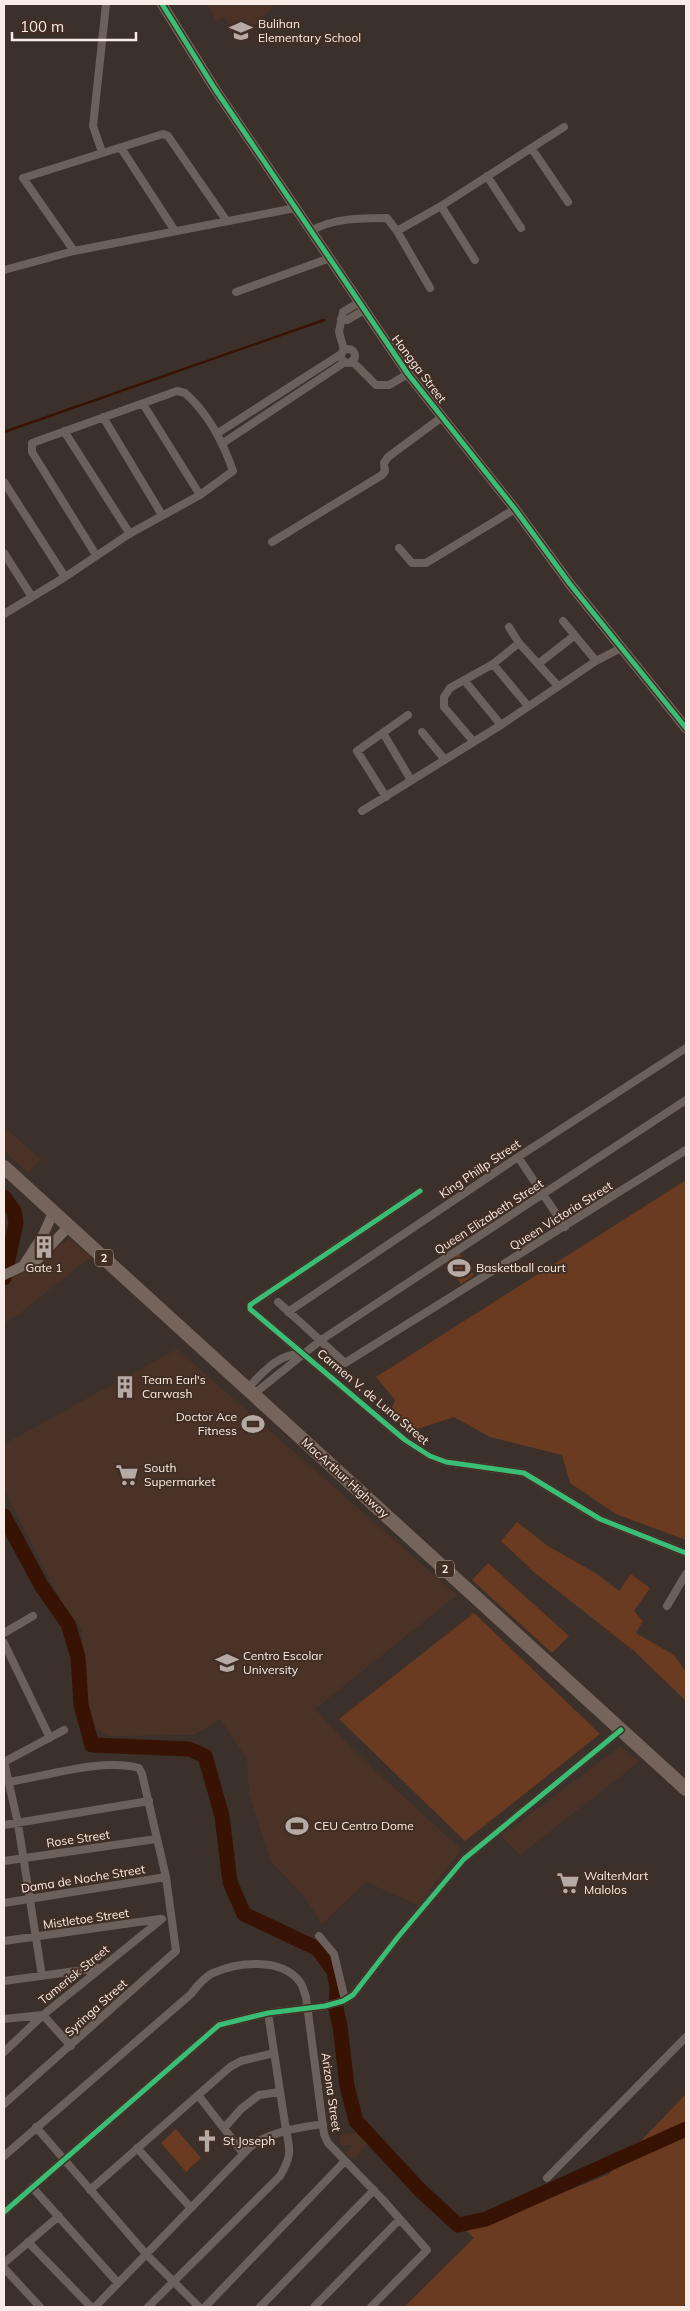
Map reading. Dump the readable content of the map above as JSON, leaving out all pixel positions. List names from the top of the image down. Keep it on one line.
{"streets":{"highway":["2","MacArthur Highway"],"street":["Hangga Street","King Phillp Street","Queen Victoria Street","Queen Elizabeth Street","Carmen V. de Luna Street","Rose Street","Dama de Noche Street","Mistletoe Street","Tamerisk Street","Syringa Street","Arizona Street"]},"crossings":[["Queen Victoria Street","Queen Elizabeth Street"],["Queen Elizabeth Street","Carmen V. de Luna Street"],["Queen Elizabeth Street","MacArthur Highway"],["Mistletoe Street","Tamerisk Street"],["Mistletoe Street","Syringa Street"]],"places":{"school or university":["Bulihan Elementary School","Centro Escolar University"],"building":["Gate 1","Team Earl's Carwash"],"sports":["Basketball court","Doctor Ace Fitness","CEU Centro Dome"],"supermarket":["South Supermarket","WalterMart Malolos"],"church":["St Joseph"]},"scale_bar":"100 m"}
